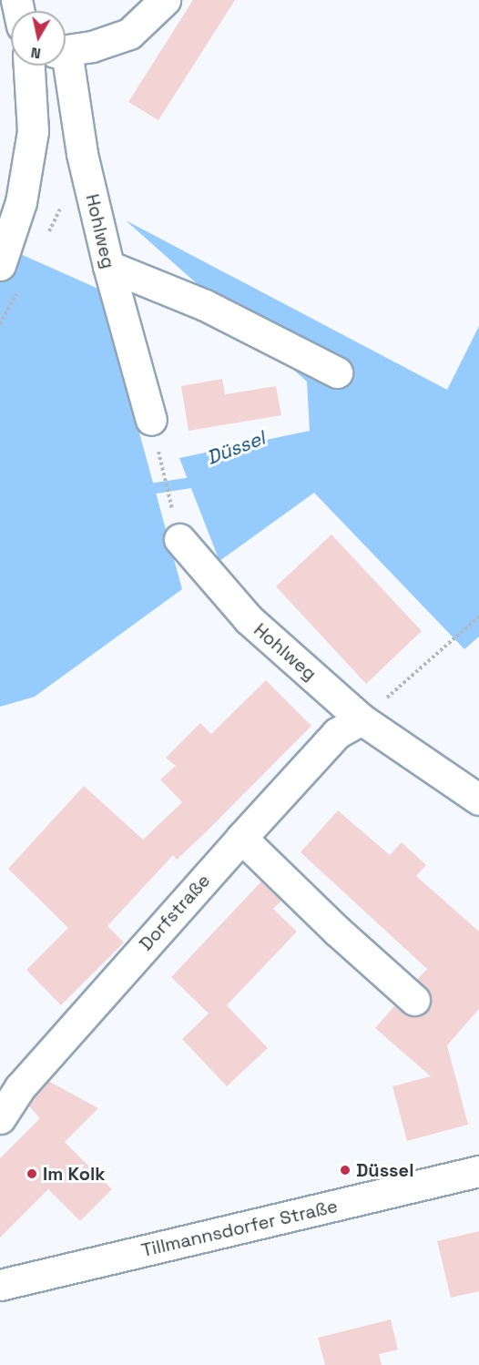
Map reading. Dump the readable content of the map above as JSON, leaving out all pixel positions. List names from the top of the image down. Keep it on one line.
{"streets":{"street":["Hohlweg","Dorfstraße","Tillmannsdorfer Straße"]},"crossings":[["Hohlweg","Dorfstraße"]],"water":["Düssel"],"places":["Düssel","Im Kolk"],"north":"bottom"}
